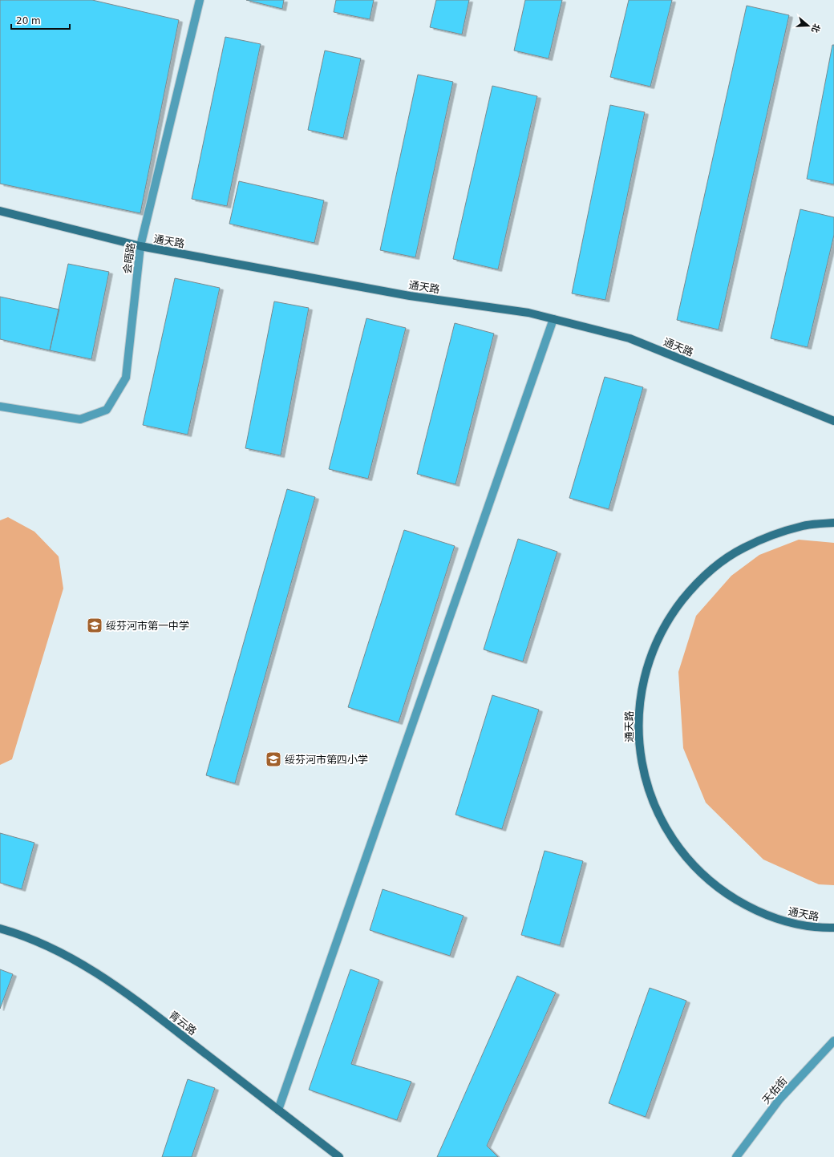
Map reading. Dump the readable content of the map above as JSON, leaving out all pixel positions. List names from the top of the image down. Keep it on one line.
{"streets":{"main road":["通天路","青云路"],"street":["会晤路","天佑街"]},"crossings":[["通天路","会晤路"]],"places":{"school or university":["绥芬河市第一中学","绥芬河市第四小学"]},"scale_bar":"20 m","north":"right"}
